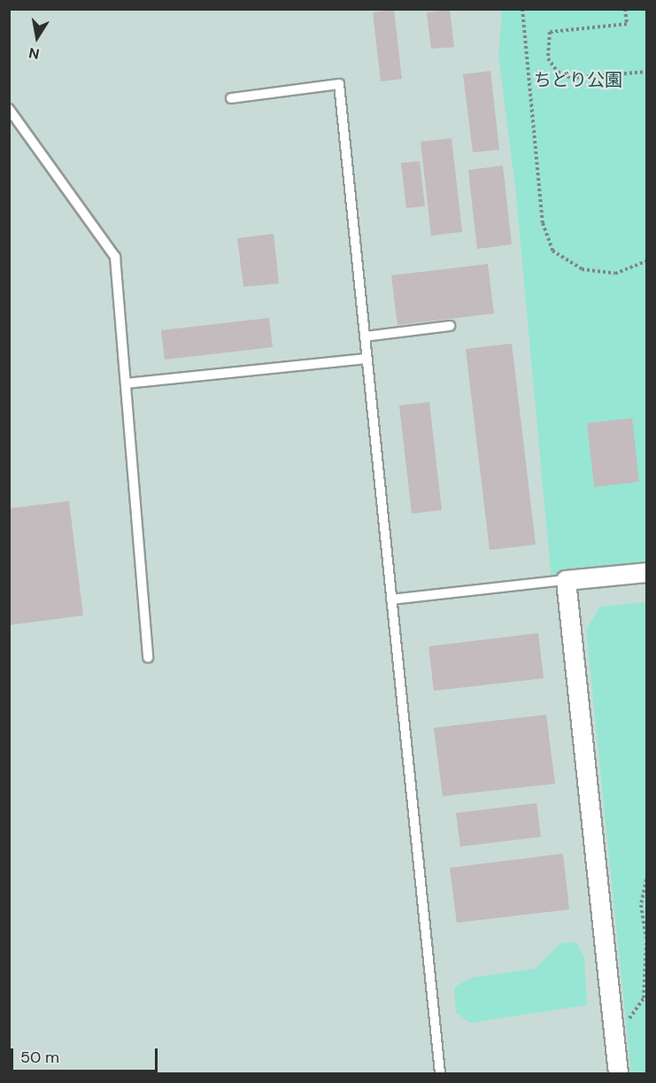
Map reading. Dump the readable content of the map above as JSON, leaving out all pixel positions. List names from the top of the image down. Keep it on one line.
{"parks":["ちどり公園"],"scale_bar":"50 m","north":"bottom"}
